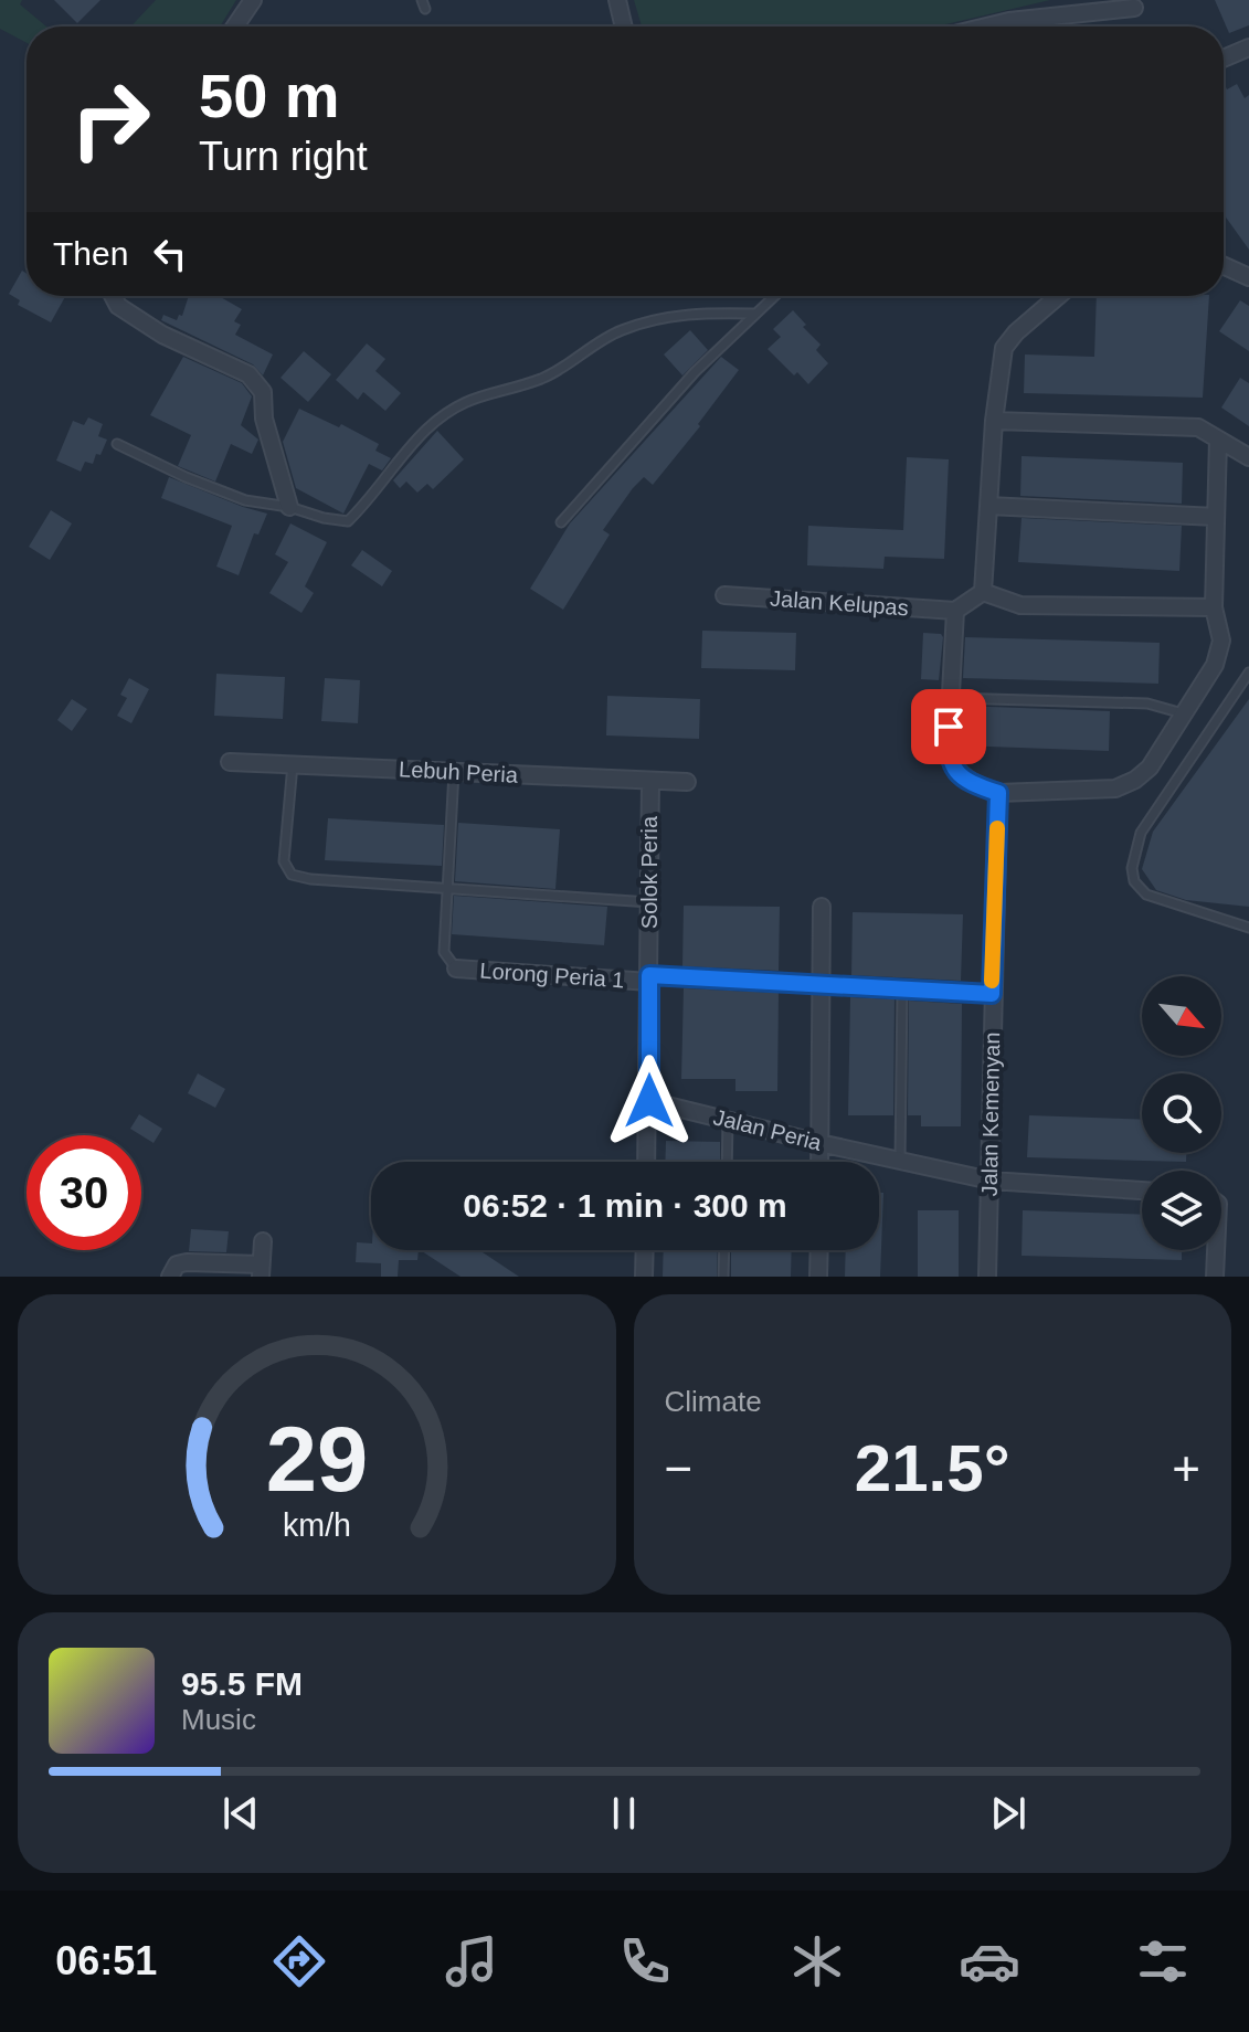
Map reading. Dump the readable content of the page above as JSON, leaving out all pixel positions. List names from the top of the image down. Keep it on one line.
{"streets":{"street":["Jalan Kelupas","Lebuh Peria","Solok Peria","Lorong Peria 1","Jalan Kemenyan","Jalan Peria"]},"crossings":[["Lebuh Peria","Solok Peria"],["Solok Peria","Lorong Peria 1"],["Solok Peria","Jalan Peria"],["Lorong Peria 1","Jalan Kemenyan"],["Jalan Kemenyan","Jalan Peria"]],"north":"bottom right","page":{"turn":["50 m","Turn right"],"then":"Then","limit":"30","trip":"06:52 · 1 min · 300 m","tile":"Climate","heat":["−","21.5°","+"],"song":["95.5 FM","Music"],"tabs":"06:51","gauge":["29","km/h"]}}
